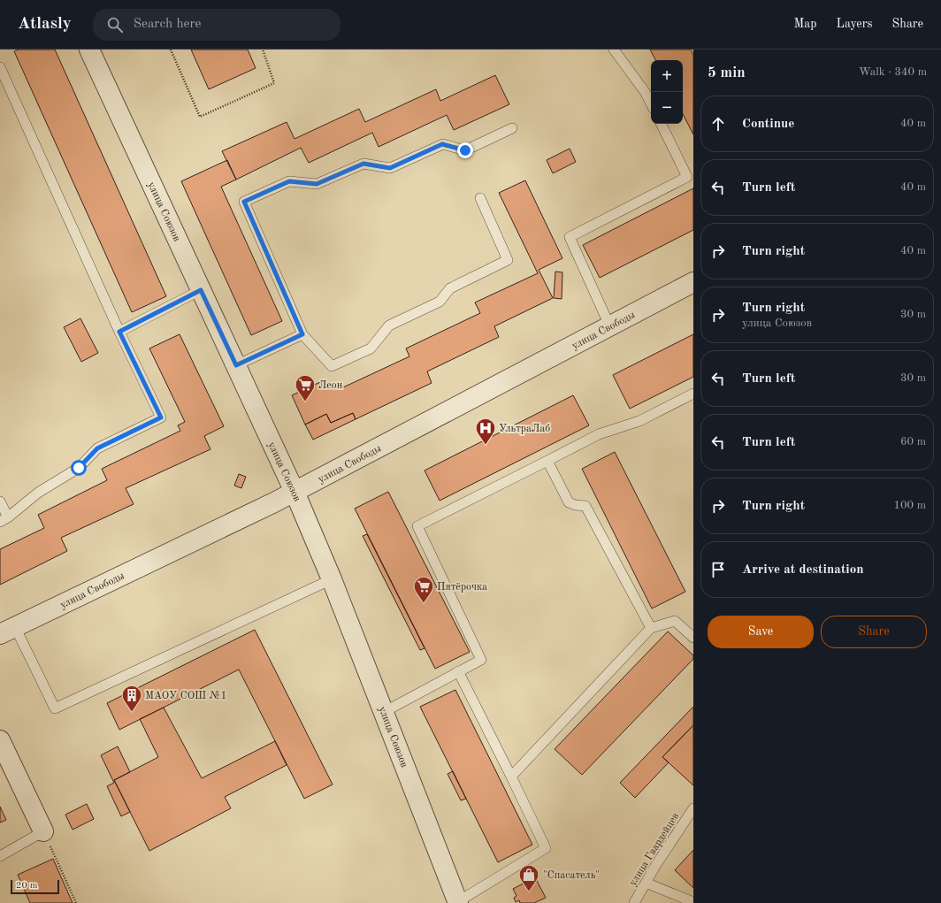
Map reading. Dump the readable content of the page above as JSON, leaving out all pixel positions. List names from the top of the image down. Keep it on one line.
{"streets":{"street":["улица Союзов","улица Свободы"],"lane":["улица Гвардейцев"]},"crossings":[["улица Союзов","улица Свободы"]],"places":{"supermarket":["Леон","Пятёрочка"],"hospital":["УльтраЛаб"],"building":["МАОУ СОШ №1"],"shop":["\"Спасатель\""]},"scale_bar":"20 m","page":{"header":"Atlasly","search":"Search here","nav":["Map","Layers","Share"],"heading":["5 min","Walk · 340 m"],"map_buttons":["+","−"],"list":[["Continue","40 m"],["Turn left","40 m"],["Turn right","40 m"],["Turn right","улица Союзов","30 m"],["Turn left","30 m"],["Turn left","60 m"],["Turn right","100 m"],"Arrive at destination"],"buttons":["Save","Share"],"scale":"20 m"}}
